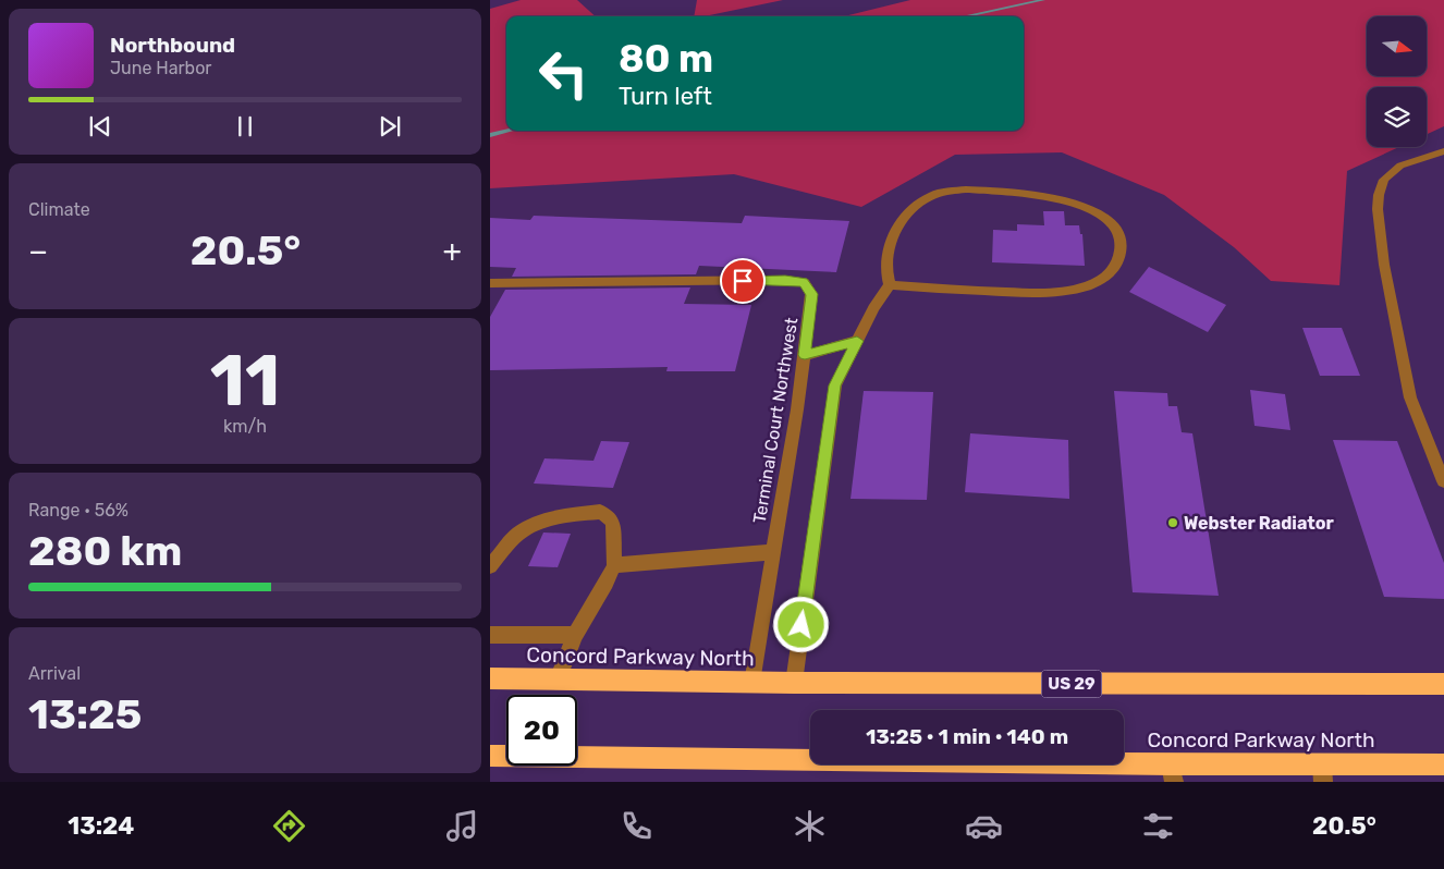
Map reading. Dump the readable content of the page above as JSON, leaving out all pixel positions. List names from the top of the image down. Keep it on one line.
{"streets":{"highway":["Concord Parkway North","US 29"],"street":["Terminal Court Northwest"]},"crossings":[["Terminal Court Northwest","Concord Parkway North"]],"places":["Webster Radiator"],"north":"right","page":{"turn":["80 m","Turn left"],"song":["Northbound","June Harbor"],"tile":["Climate",["11","km/h"],["Range · 56%","280 km"],["Arrival","13:25"]],"heat":["−","20.5°","+"],"limit":"20","trip":"13:25 · 1 min · 140 m","tabs":["13:24","20.5°"]}}
